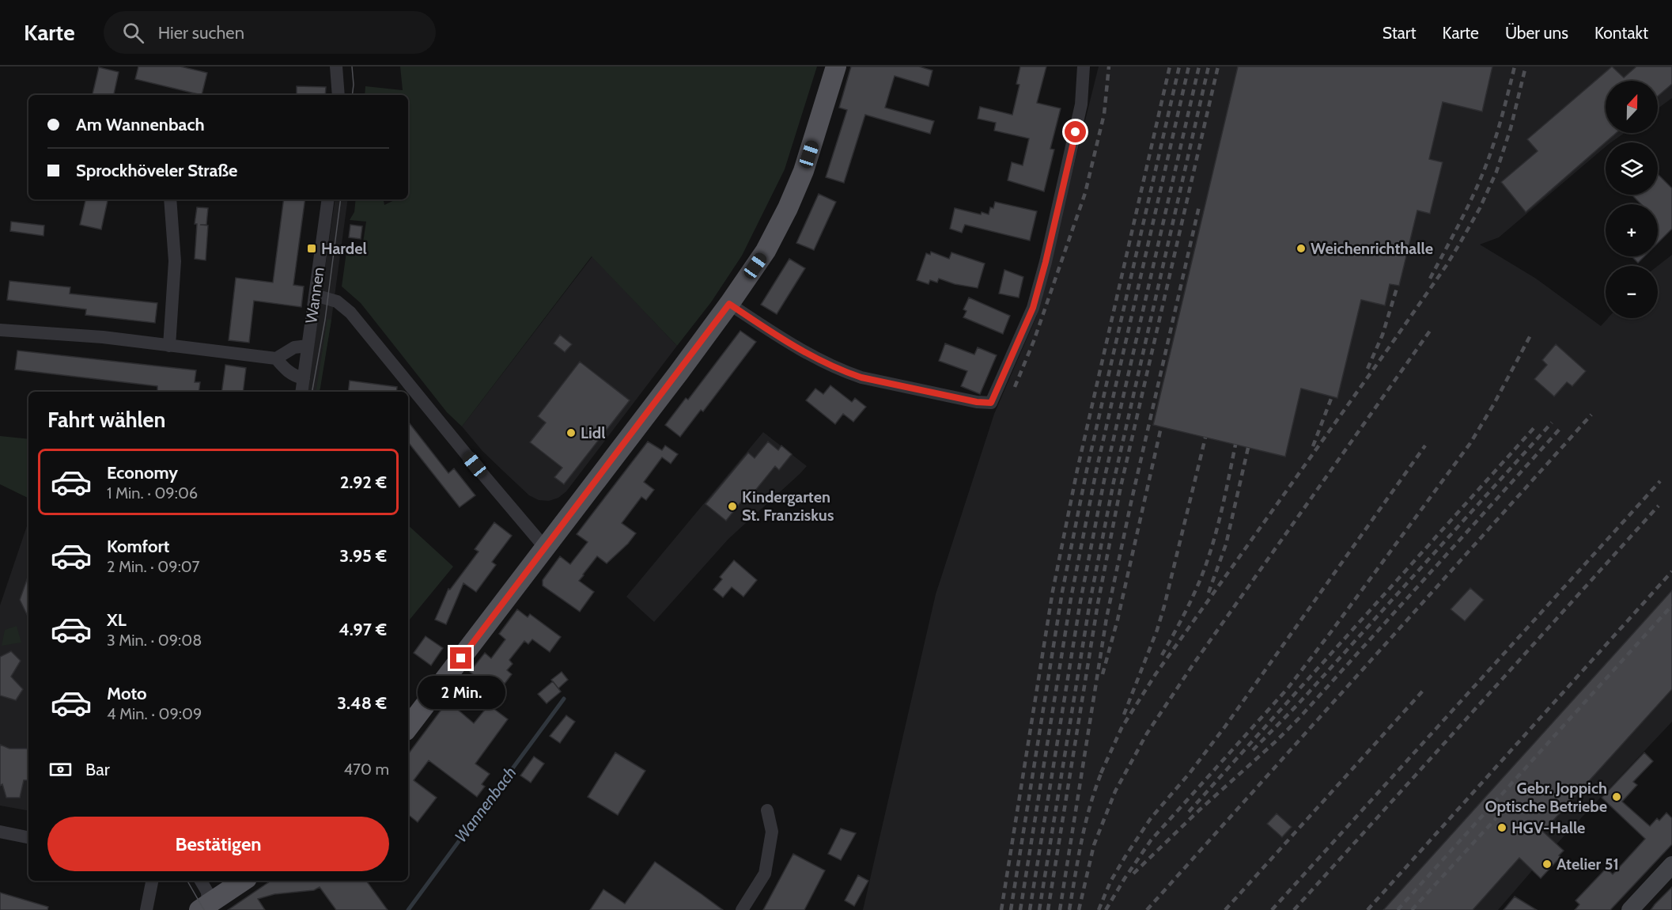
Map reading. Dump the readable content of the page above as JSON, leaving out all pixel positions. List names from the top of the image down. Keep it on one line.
{"streets":{"street":["Wannen"]},"water":["Wannenbach"],"places":{"transit":["Hardel"],"other":["Weichenrichthalle","Lidl","Kindergarten St. Franziskus","Gebr. Joppich Optische Betriebe","HGV-Halle","Atelier 51"]},"north":"top","page":{"header":"Karte","search":"Hier suchen","nav":["Start","Karte","Über uns","Kontakt"],"map_buttons":["+","−"],"banner":["Am Wannenbach","Sprockhöveler Straße"],"heading":"Fahrt wählen","list":[{"name":"Economy","note":"1 Min. · 09:06","value":"2.92 €"},{"name":"Komfort","note":"2 Min. · 09:07","value":"3.95 €"},{"name":"XL","note":"3 Min. · 09:08","value":"4.97 €"},{"name":"Moto","note":"4 Min. · 09:09","value":"3.48 €"}],"bubble":"2 Min.","pay":["Bar","470 m"],"buttons":"Bestätigen"}}
